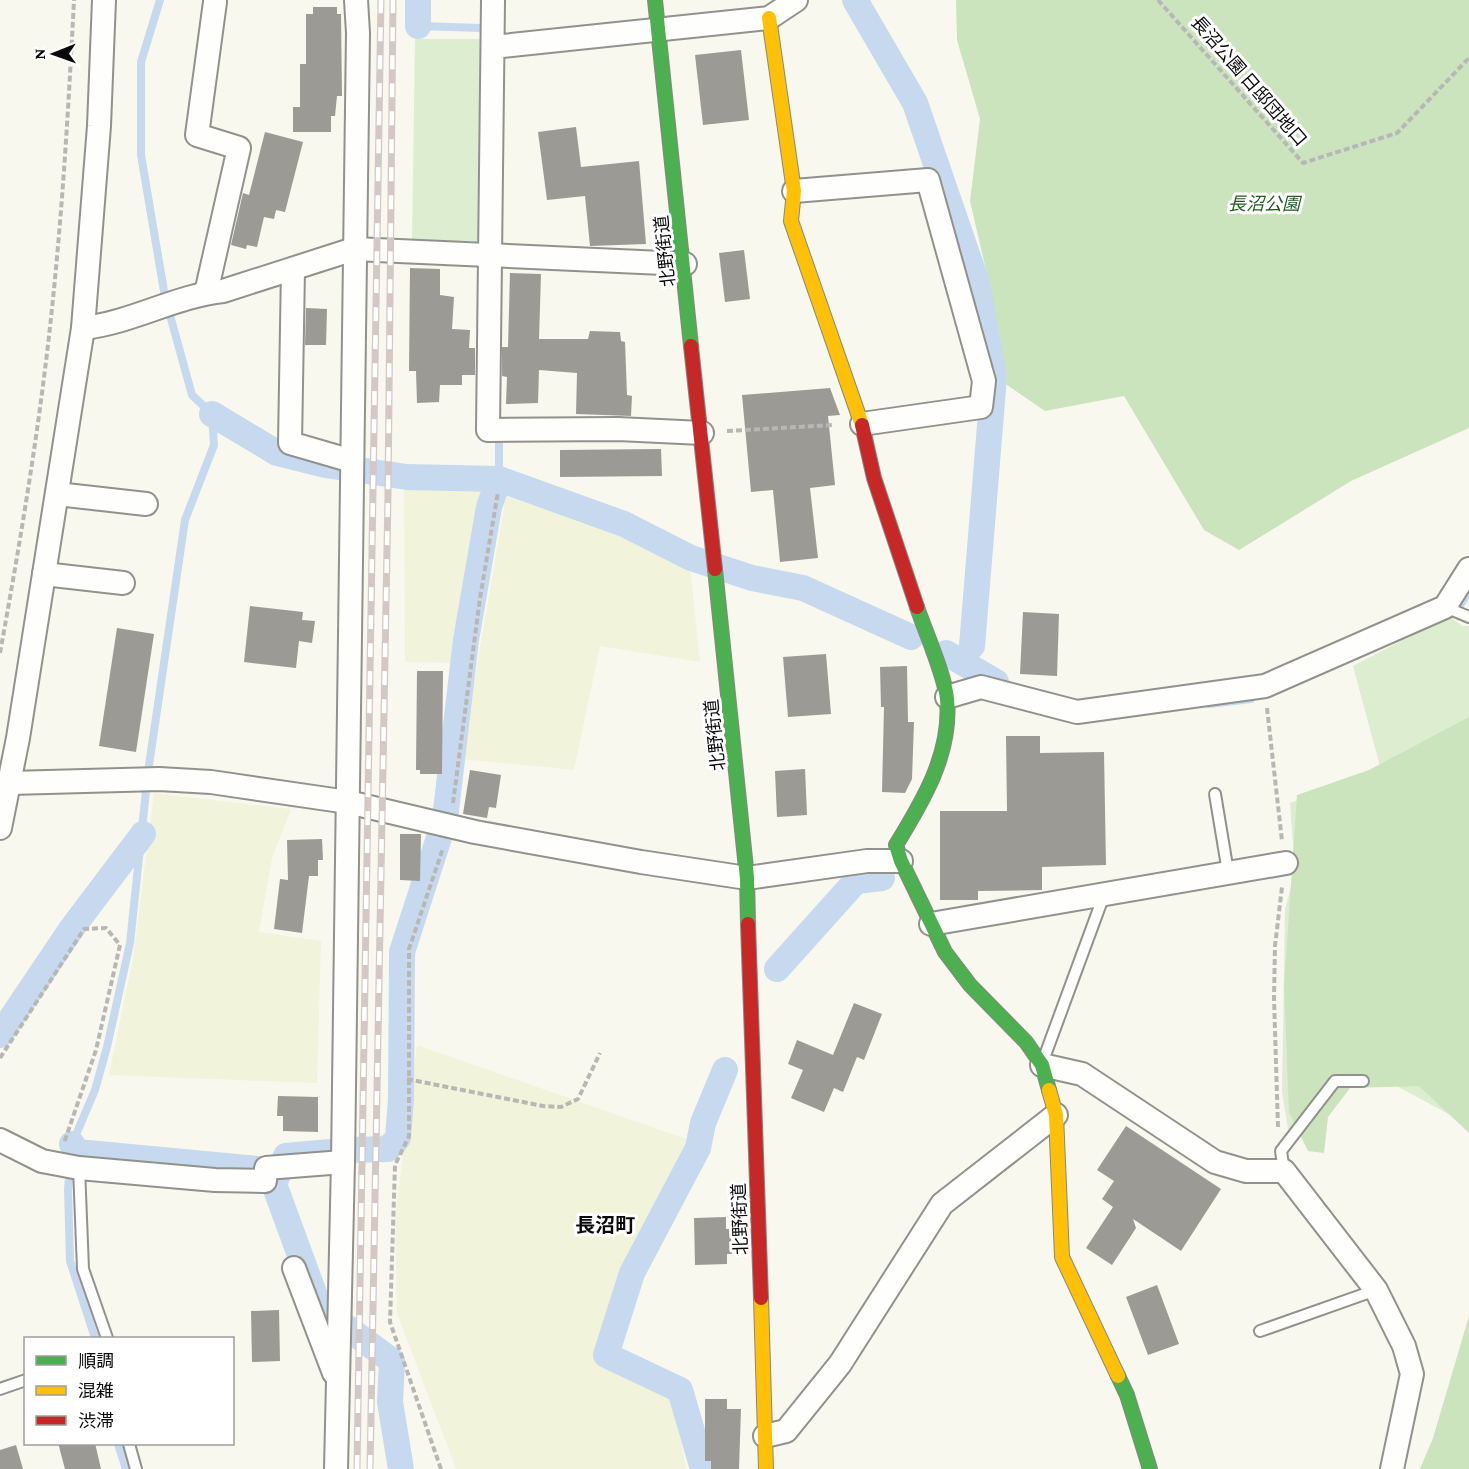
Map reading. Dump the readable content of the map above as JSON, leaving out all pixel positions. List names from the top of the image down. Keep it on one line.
{"streets":{"street":["北野街道"],"path":["長沼公園 日邸団地口"]},"districts":["長沼町"],"parks":["長沼公園"],"legend":["順調","混雑","渋滞"],"north":"left"}
